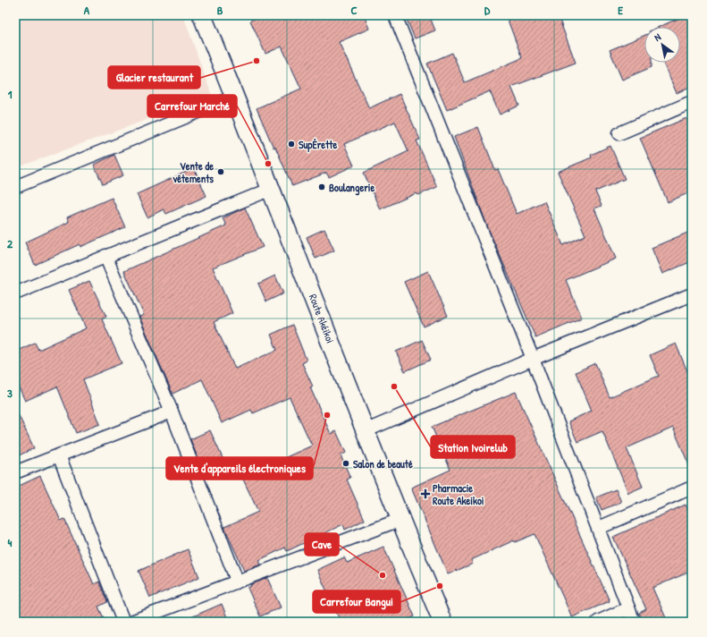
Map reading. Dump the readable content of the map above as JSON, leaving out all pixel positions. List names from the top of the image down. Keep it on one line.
{"streets":{"street":["Route Akéikoi"]},"places":{"other":["Glacier restaurant","SupÉrette","Carrefour Marché","Vente de vêtements","Boulangerie","Station Ivoirelub","Vente d'appareils électroniques","Salon de beauté","Cave","Carrefour Bangui"],"health":["Pharmacie Route Akeikoi"]},"north":"top left","grid":{"columns":["A","B","C","D","E"],"rows":["1","2","3","4"]}}
